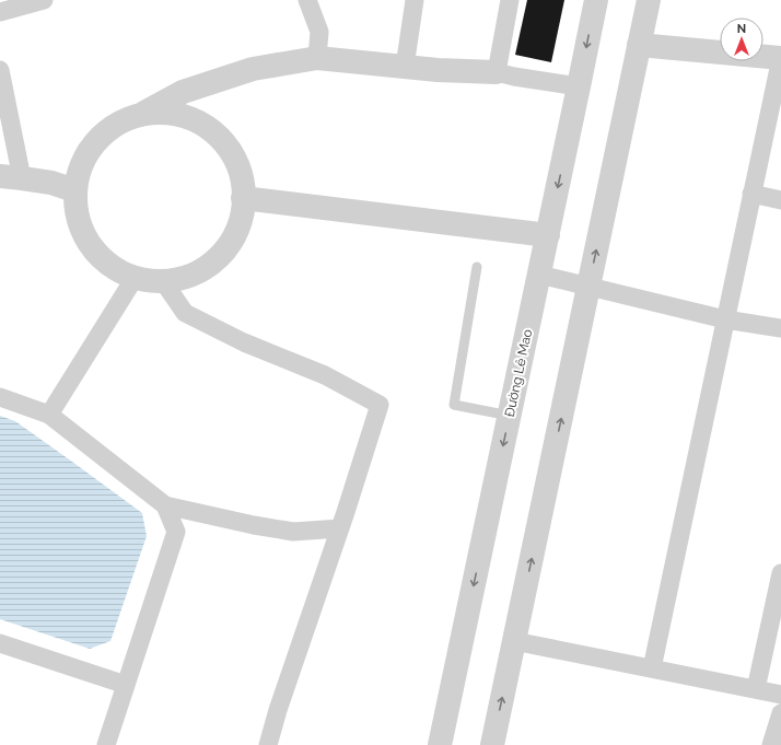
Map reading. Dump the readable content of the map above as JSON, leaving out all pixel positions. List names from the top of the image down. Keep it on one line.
{"streets":{"street":["Đường Lê Mao"]},"north":"top"}
